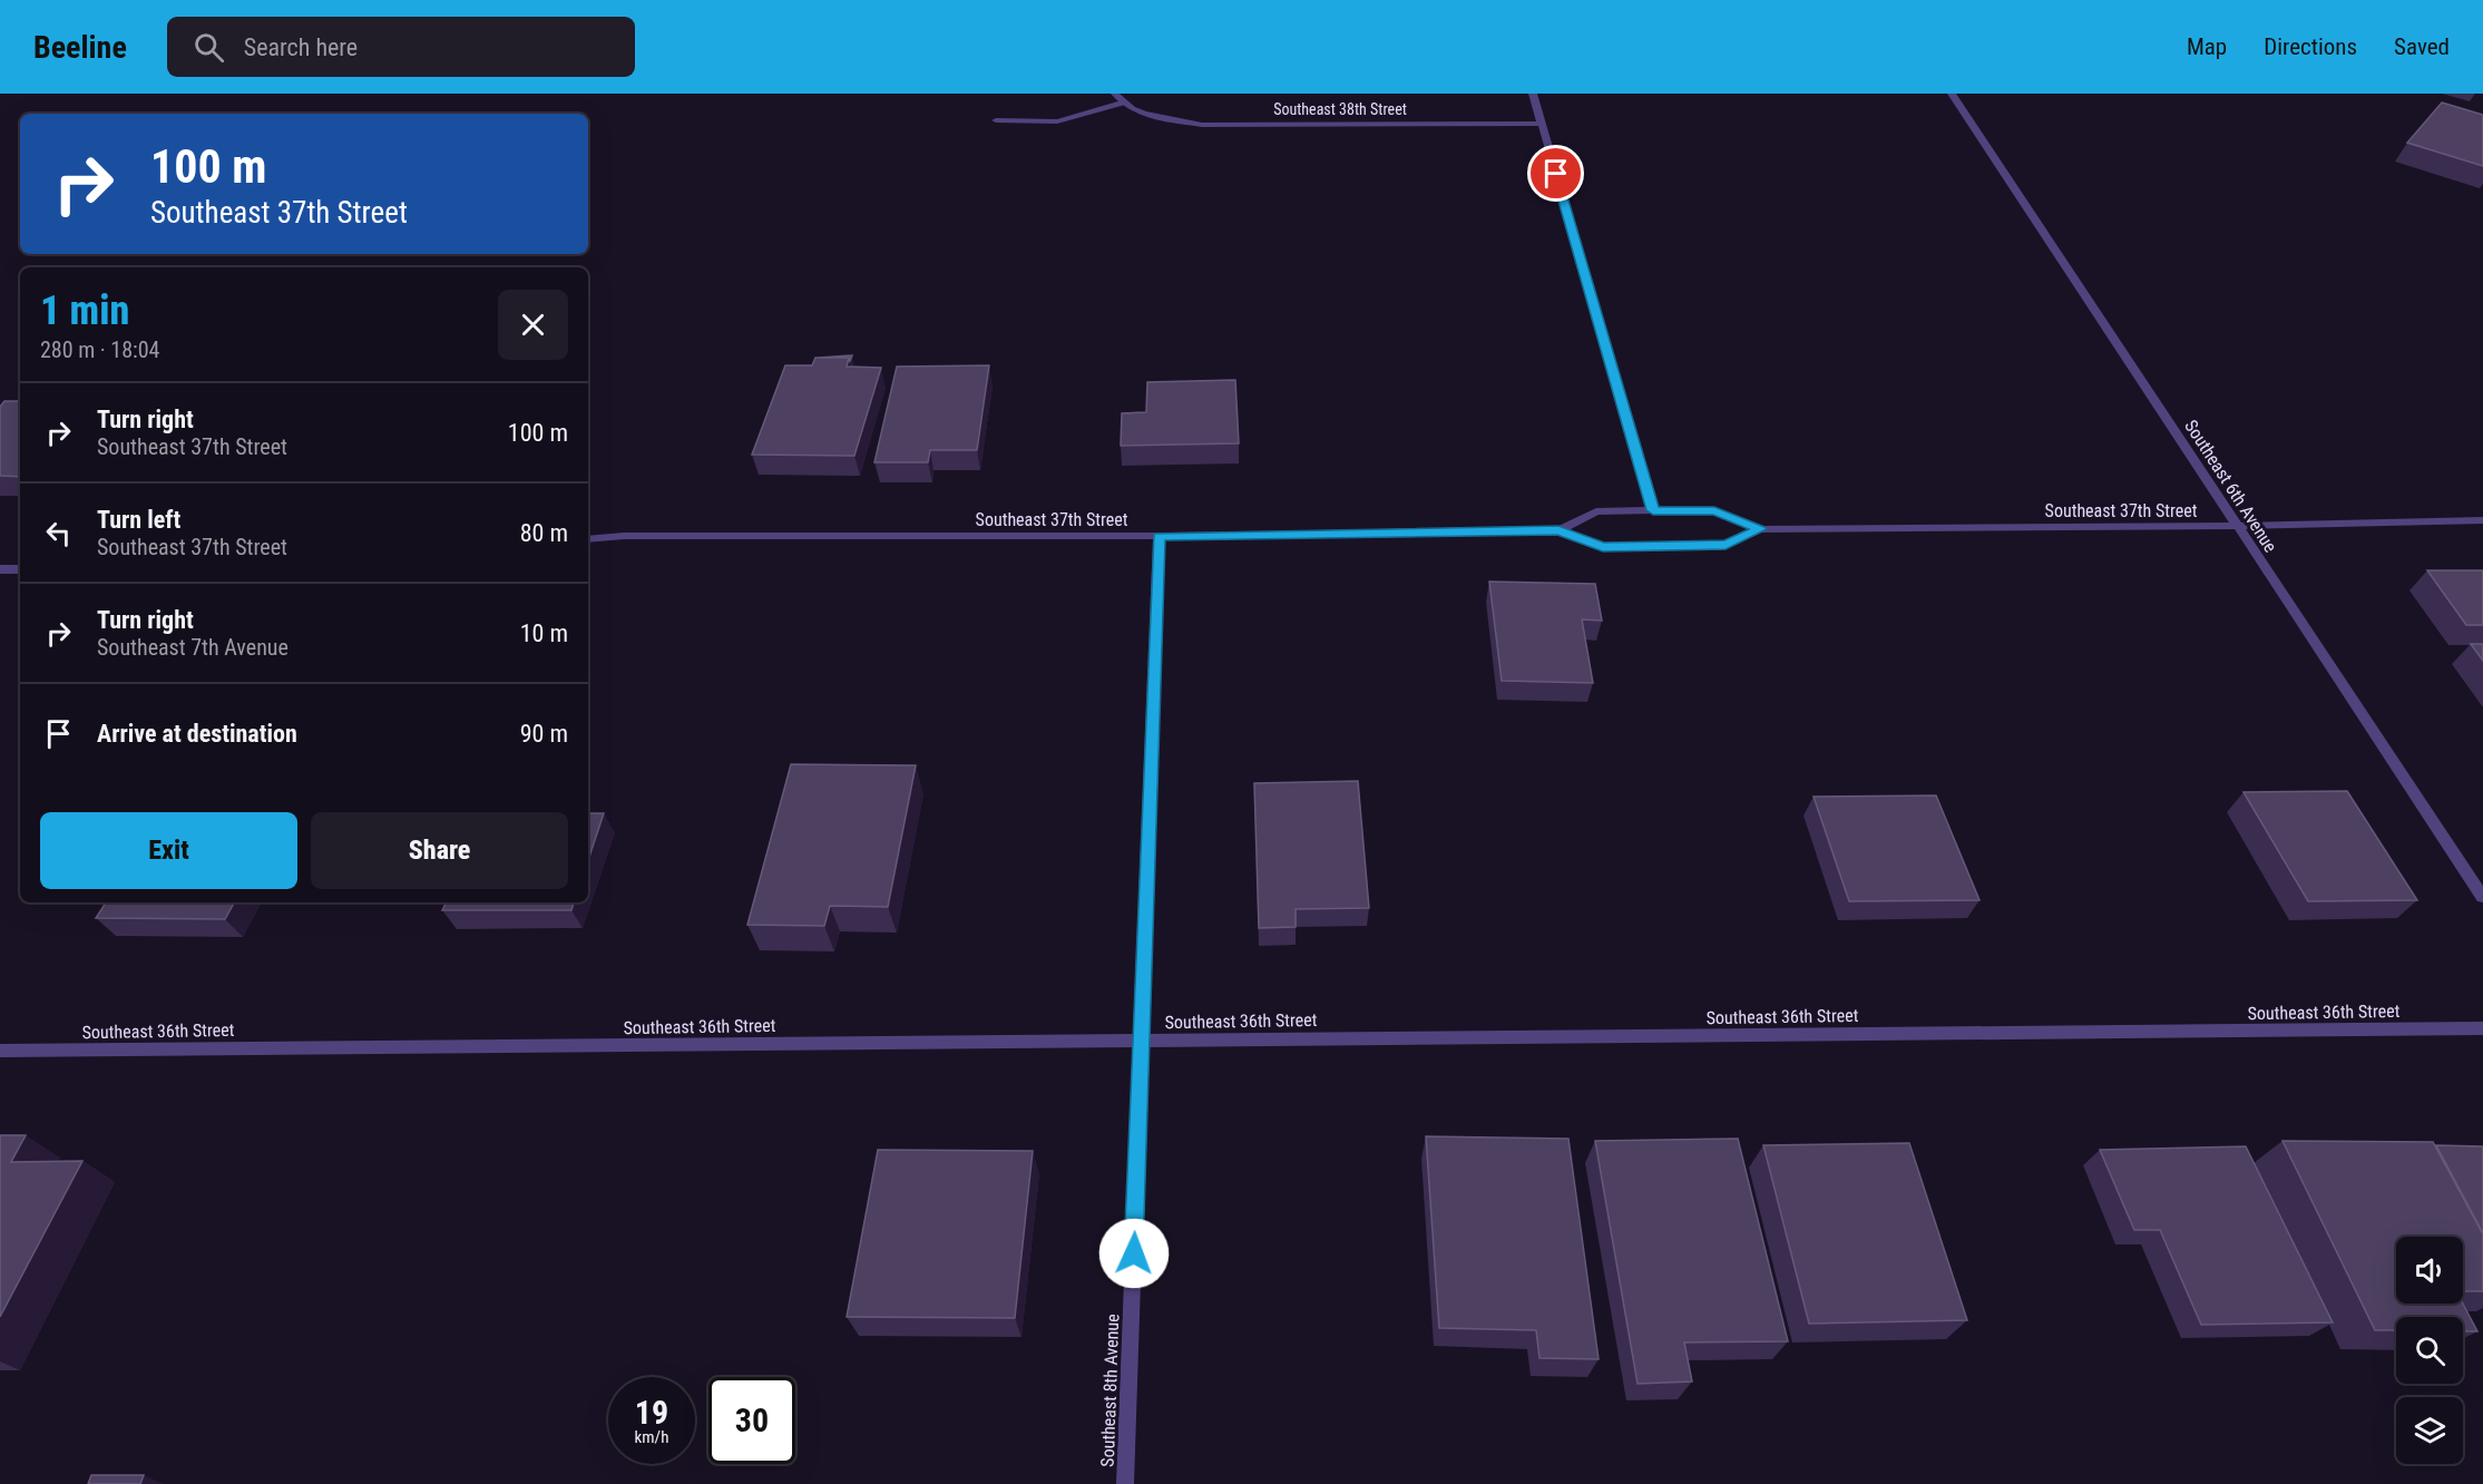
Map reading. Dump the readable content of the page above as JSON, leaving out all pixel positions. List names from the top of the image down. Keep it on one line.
{"streets":{"street":["Southeast 38th Street","Southeast 6th Avenue","Southeast 37th Street","Southeast 36th Street","Southeast 8th Avenue"]},"crossings":[["Southeast 6th Avenue","Southeast 37th Street"],["Southeast 37th Street","Southeast 8th Avenue"],["Southeast 36th Street","Southeast 8th Avenue"]],"page":{"header":"Beeline","search":"Search here","nav":["Map","Directions","Saved"],"turn":["100 m","Southeast 37th Street"],"heading":["1 min","280 m · 18:04"],"list":[{"name":"Turn right","note":"Southeast 37th Street","value":"100 m"},{"name":"Turn left","note":"Southeast 37th Street","value":"80 m"},{"name":"Turn right","note":"Southeast 7th Avenue","value":"10 m"},{"name":"Arrive at destination","value":"90 m"}],"buttons":["Exit","Share"],"speed":"19 km/h","limit":"30"}}
